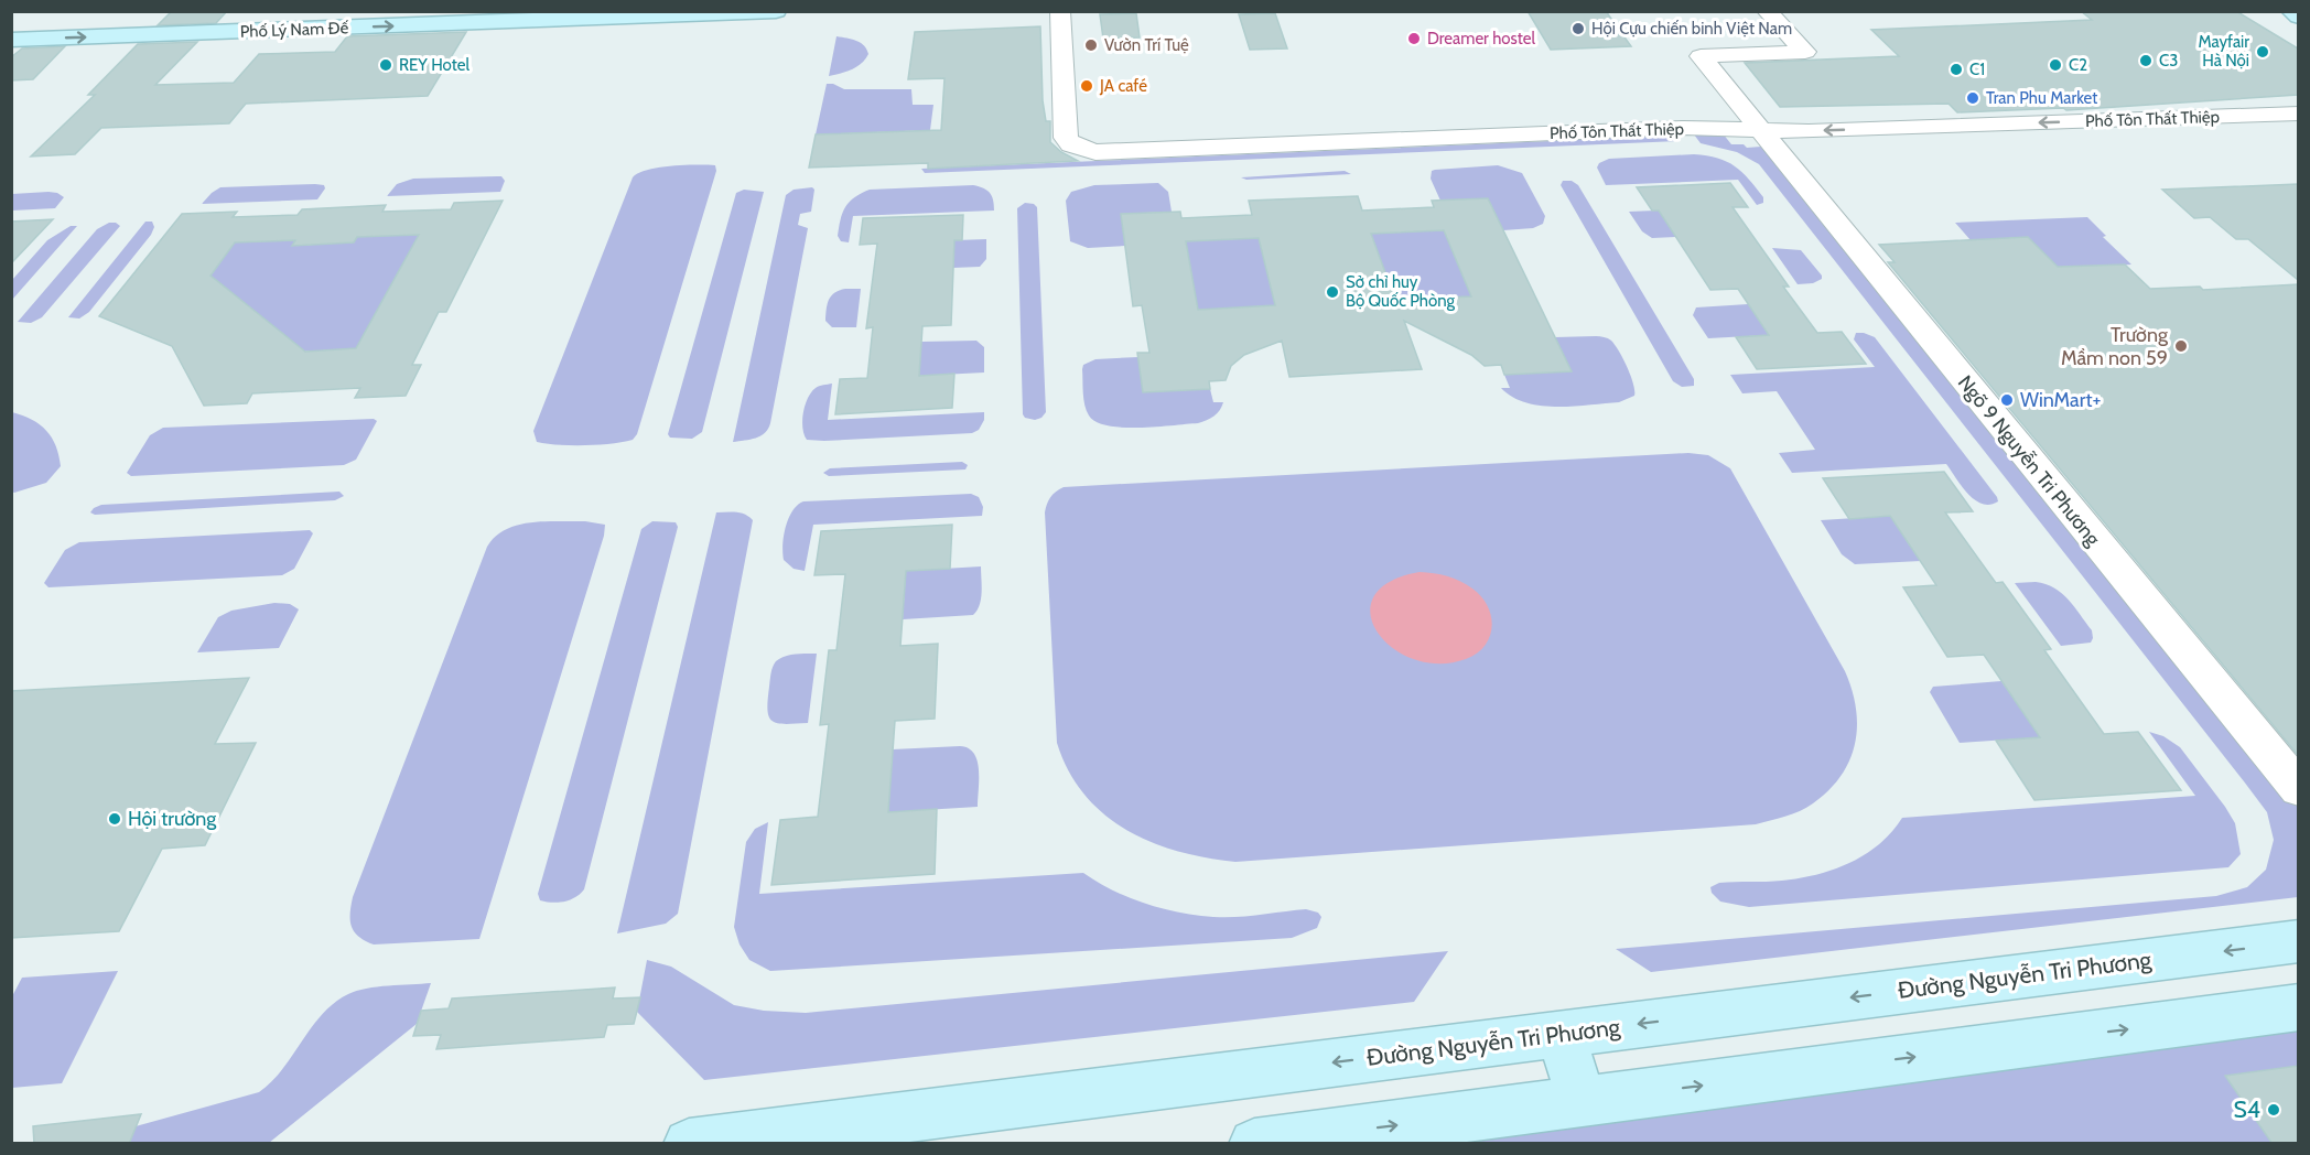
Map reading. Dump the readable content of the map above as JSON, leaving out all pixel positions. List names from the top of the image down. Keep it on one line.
{"streets":{"street":["Phố Lý Nam Đế","Phố Tôn Thất Thiệp","Ngõ 9 Nguyễn Tri Phương","Đường Nguyễn Tri Phương"]},"crossings":[["Phố Tôn Thất Thiệp","Ngõ 9 Nguyễn Tri Phương"]],"one_way":["Phố Lý Nam Đế","Phố Tôn Thất Thiệp"],"places":["Hội Cựu chiến binh Việt Nam","Dreamer hostel","Vườn Trí Tuệ","Mayfair Hà Nội","C3","REY Hotel","C2","C1","JA café","Tran Phu Market","Sở chỉ huy Bộ Quốc Phòng","Trường Mầm non 59","WinMart+","Hội trường","S4"]}
